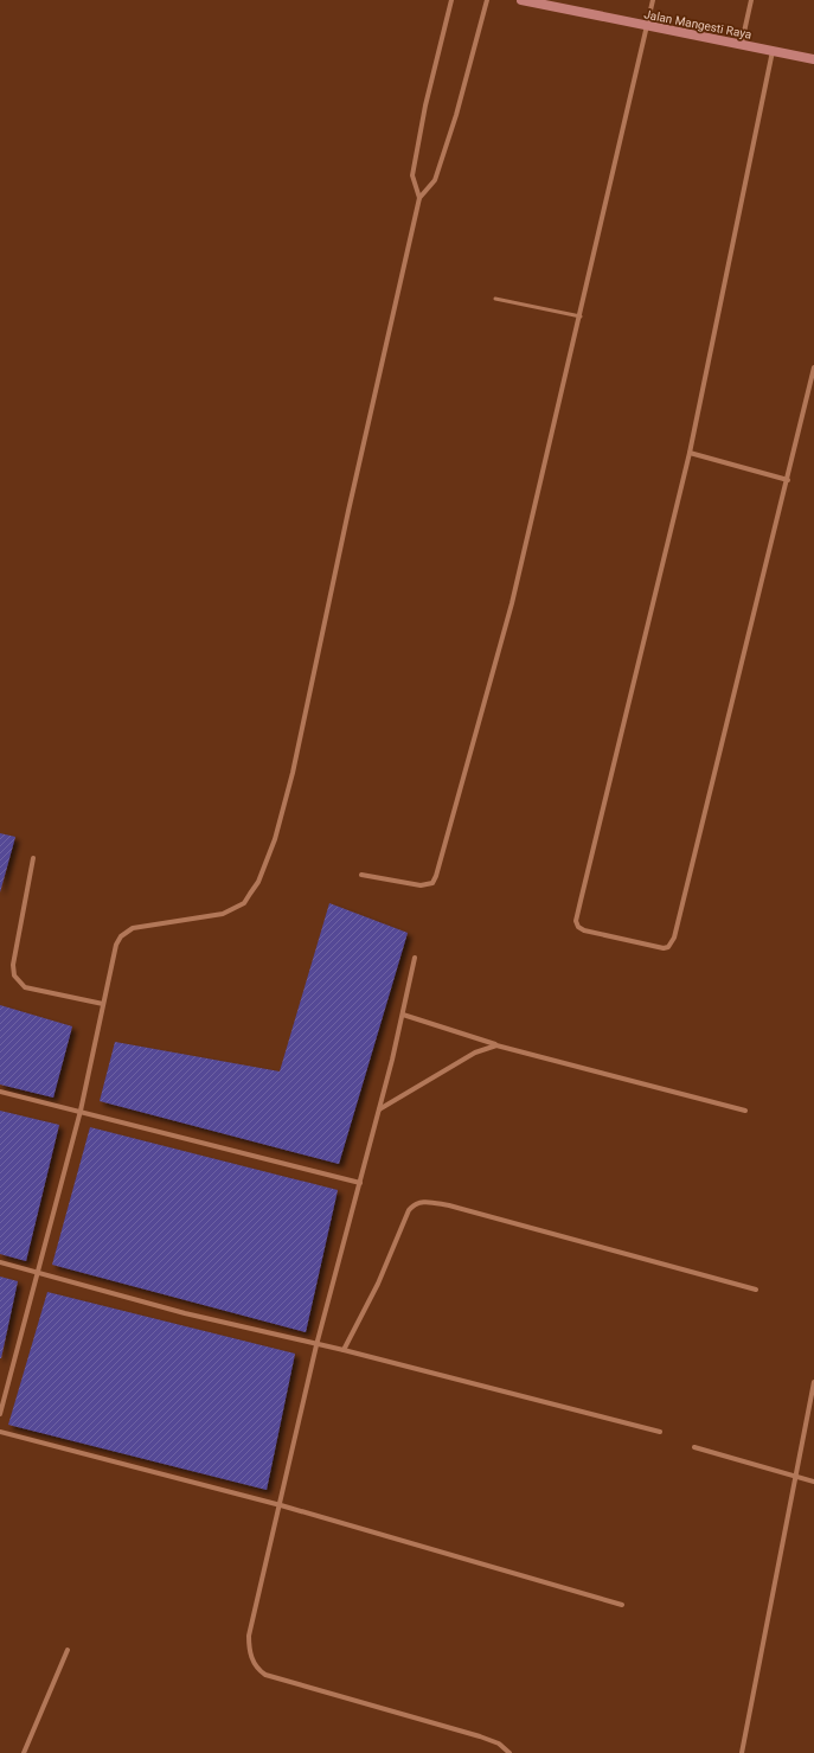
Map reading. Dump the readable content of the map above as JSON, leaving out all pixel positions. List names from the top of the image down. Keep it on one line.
{"streets":{"main road":["Jalan Mangesti Raya"]}}
